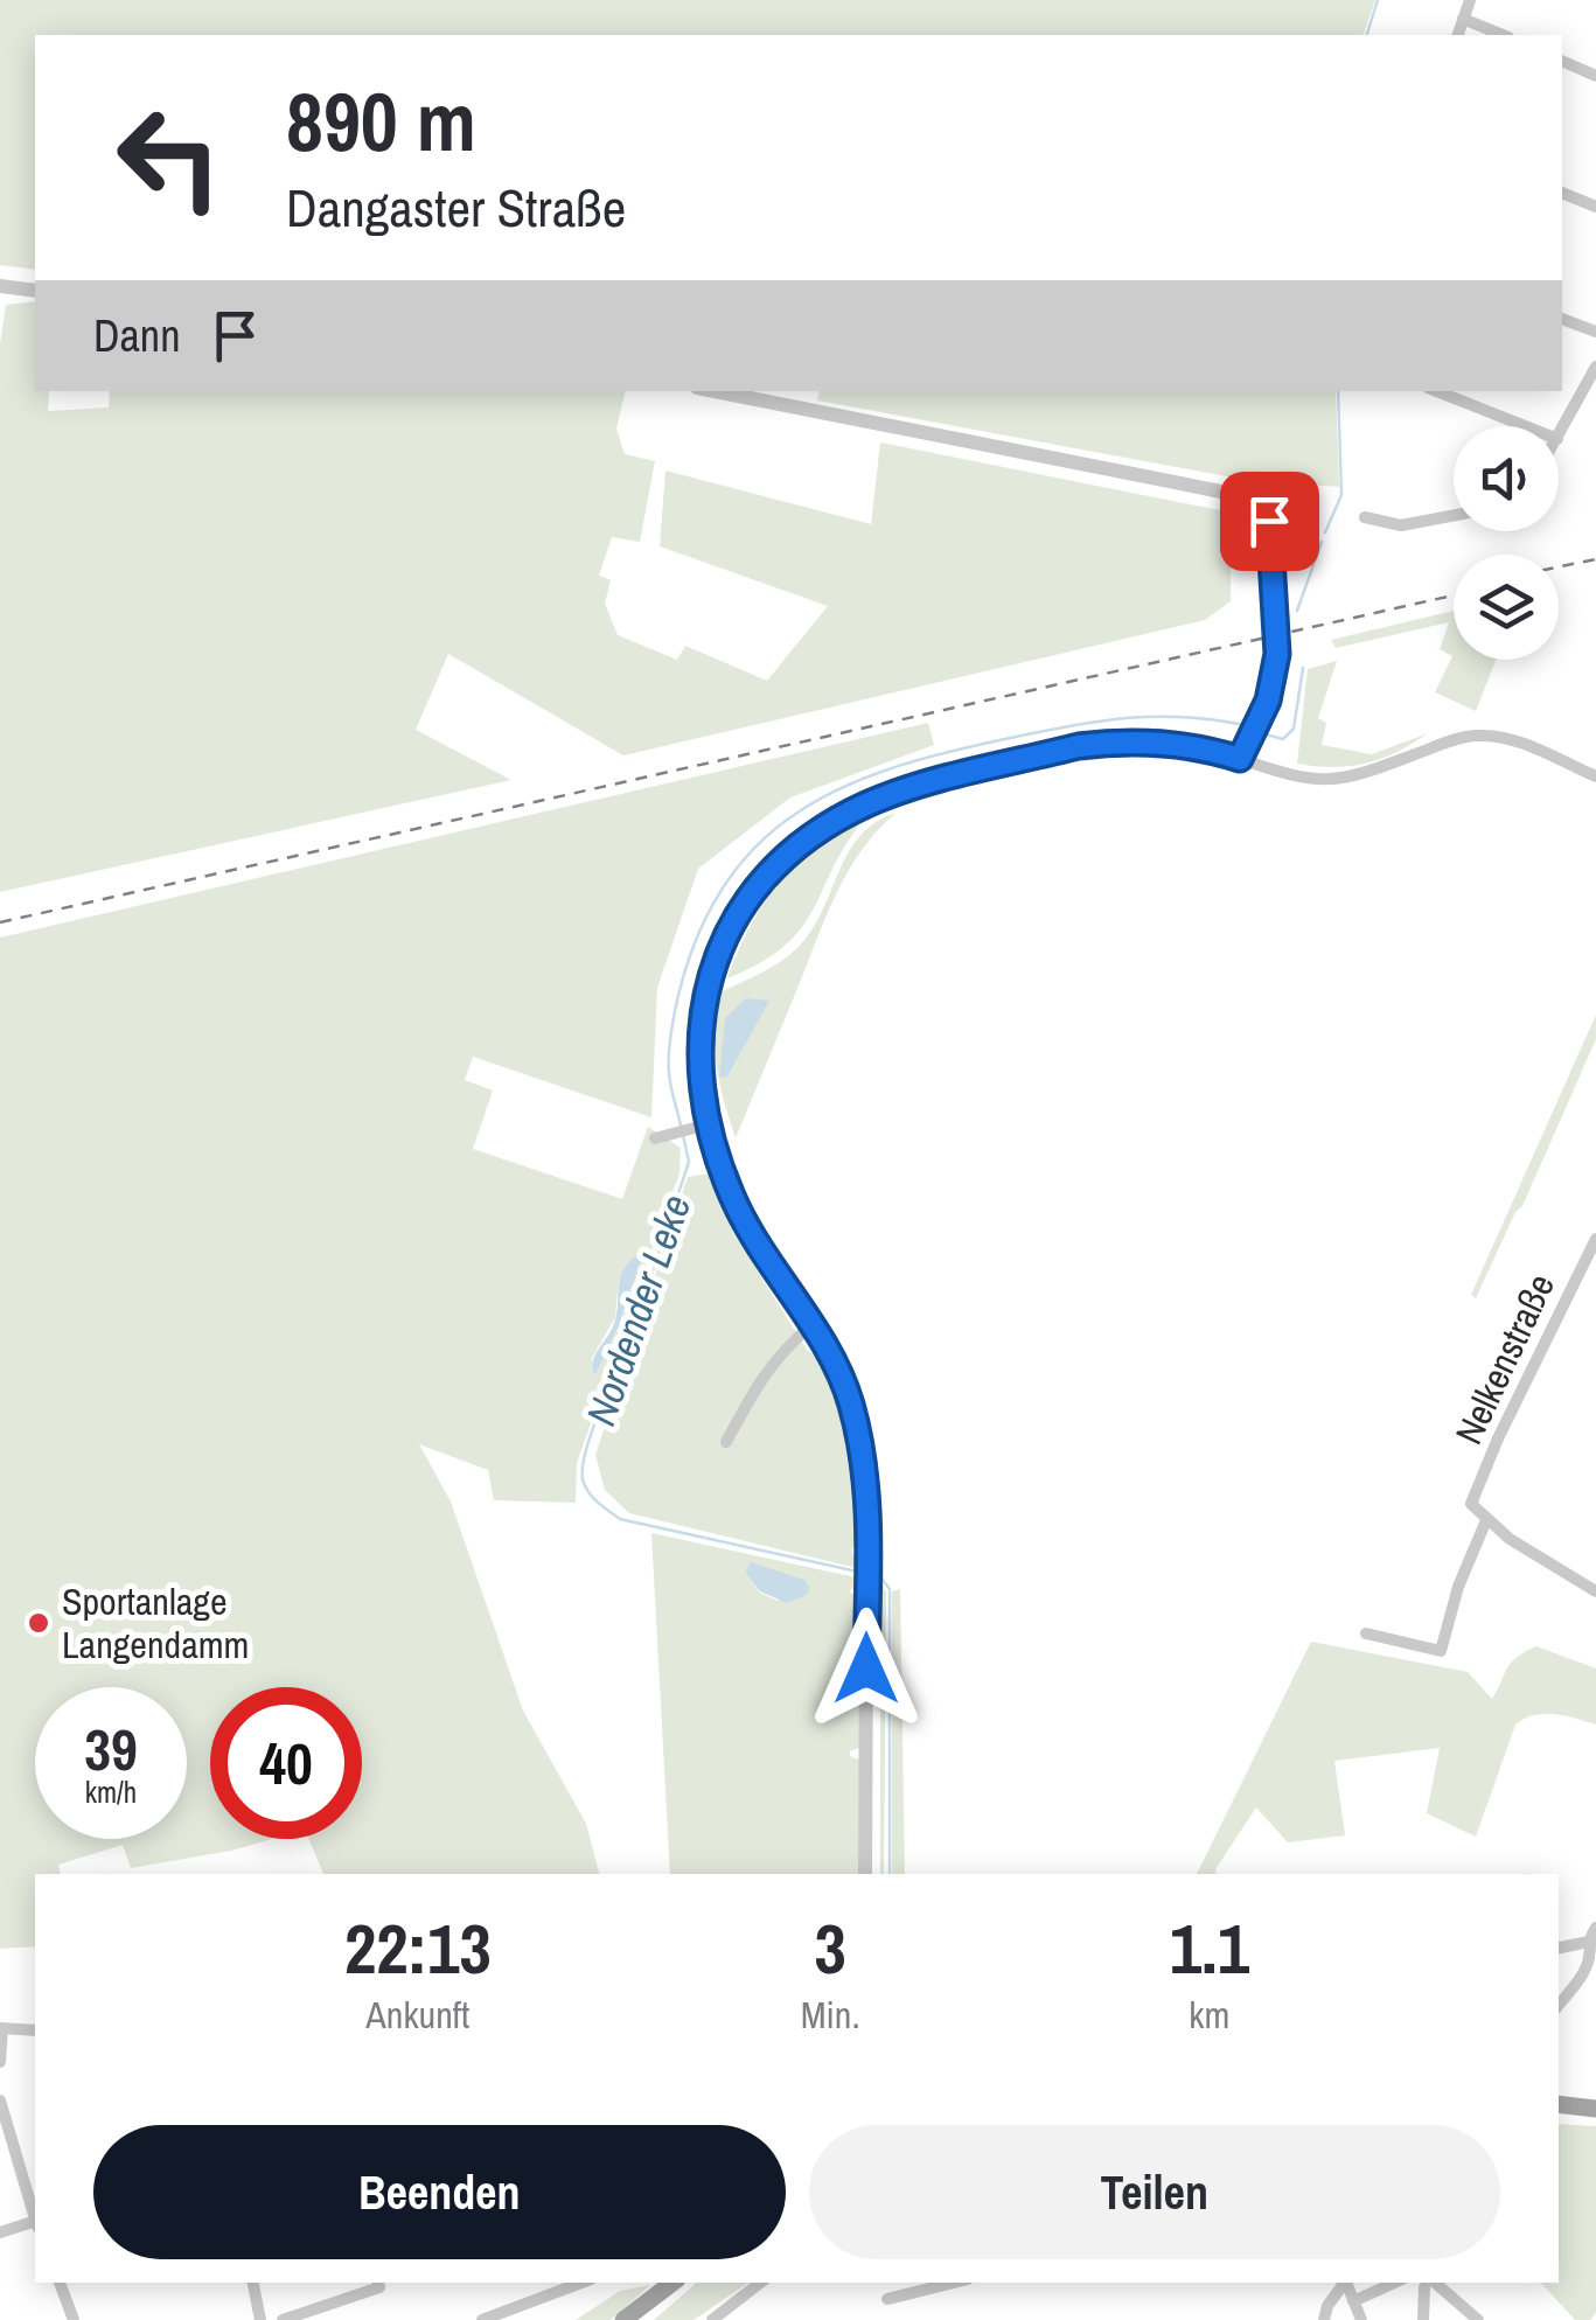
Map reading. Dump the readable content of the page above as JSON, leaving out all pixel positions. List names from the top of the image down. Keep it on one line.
{"streets":{"street":["Nelkenstraße"]},"water":["Nordender Leke"],"places":["Sportanlage Langendamm"],"page":{"turn":["890 m","Dangaster Straße"],"then":"Dann","speed":"39 km/h","limit":"40","eta":["22:13","Ankunft","3","Min.","1.1","km"],"buttons":["Beenden","Teilen"]}}
